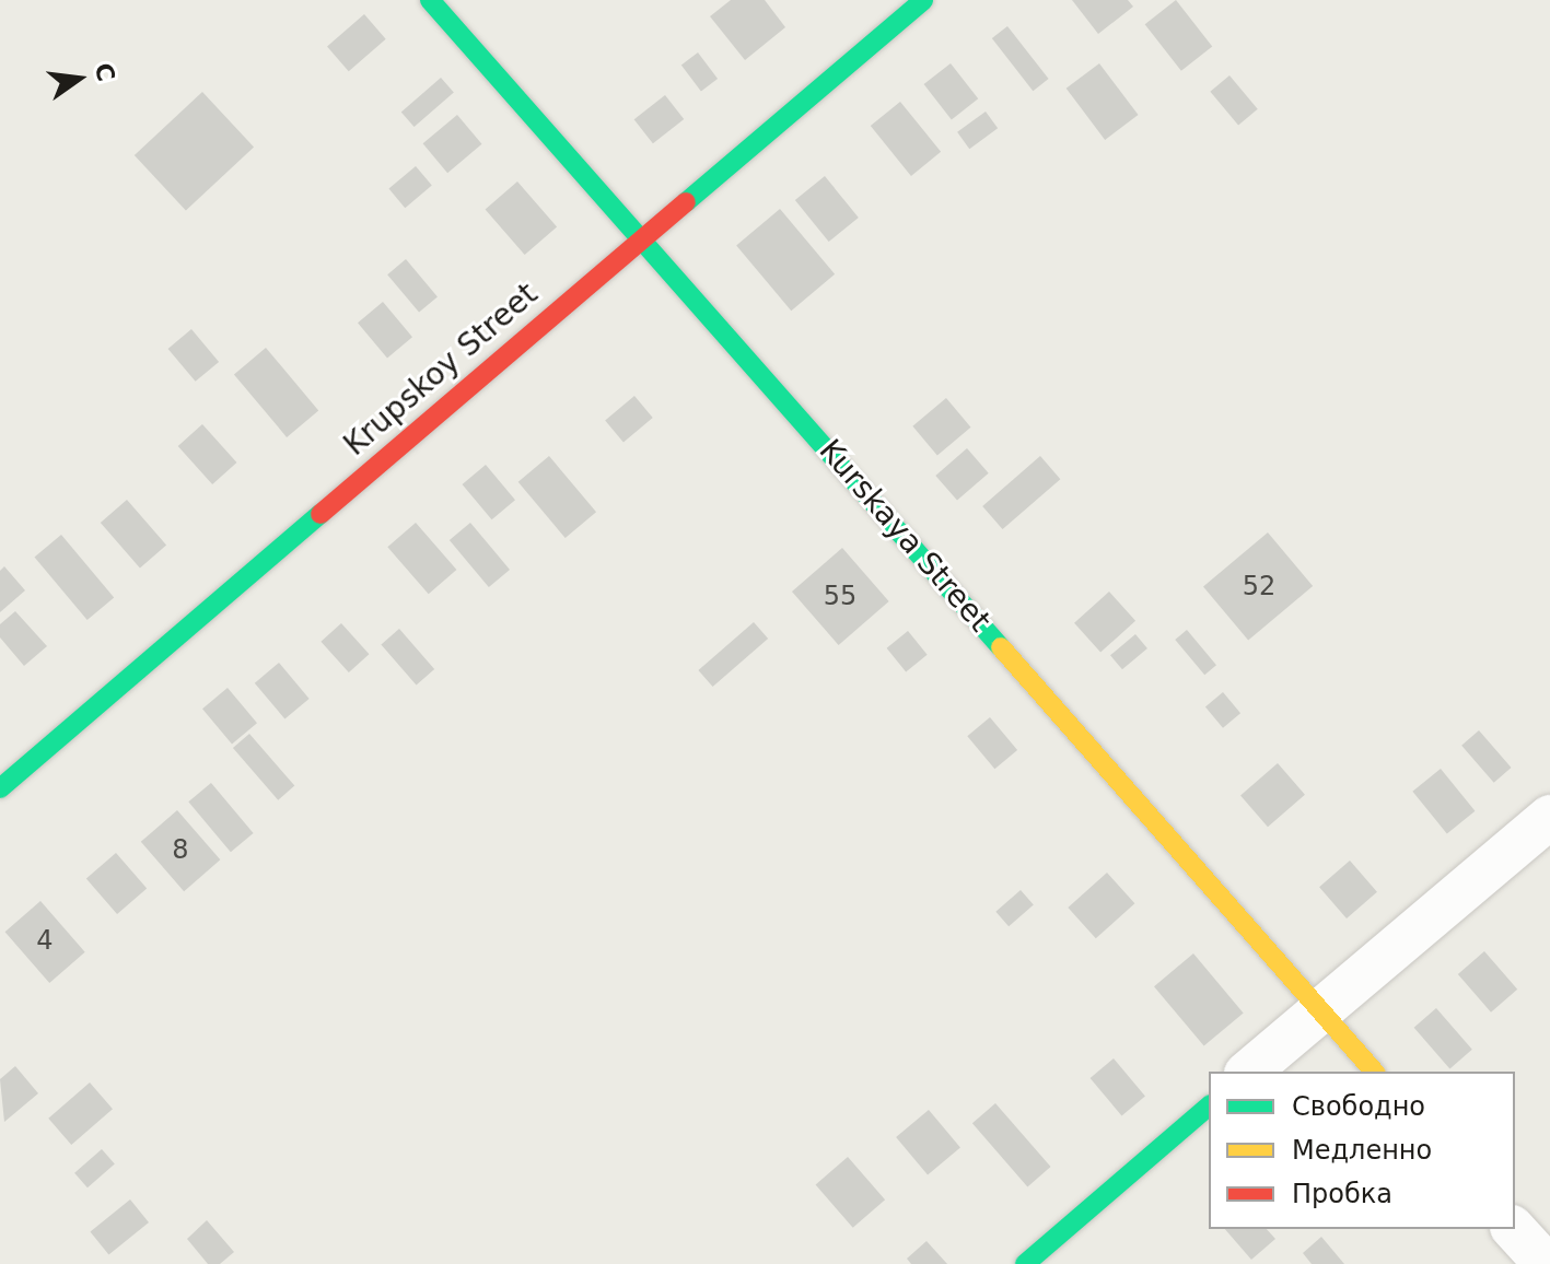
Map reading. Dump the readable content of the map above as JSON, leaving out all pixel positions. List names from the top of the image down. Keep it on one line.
{"streets":{"street":["Krupskoy Street","Kurskaya Street"]},"crossings":[["Krupskoy Street","Kurskaya Street"]],"house_numbers":["52","55","8","4"],"legend":["Свободно","Медленно","Пробка"],"north":"right"}
